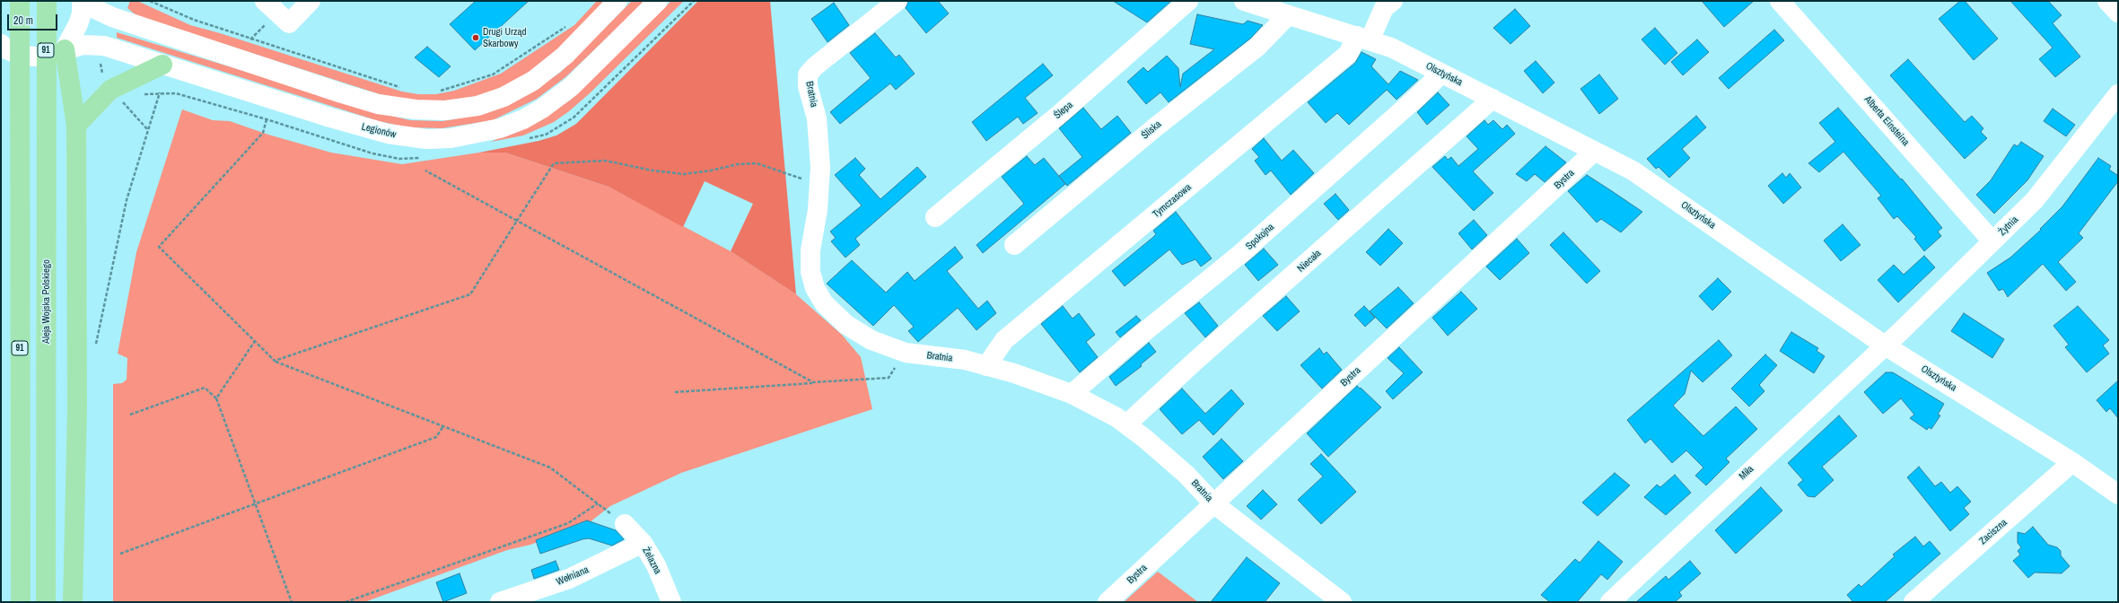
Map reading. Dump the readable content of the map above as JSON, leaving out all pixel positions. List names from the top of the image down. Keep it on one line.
{"streets":{"main road":["91","Aleja Wojska Polskiego"],"street":["Olsztyńska","Bratnia","Ślepa","Alberta Einsteina","Śliska","Legionów","Bystra","Tymczasowa","Żytnia","Spokojna","Niecała","Miła","Zaciszna","Żelazna","Wełniana"]},"crossings":[["Olsztyńska","Śliska"],["Olsztyńska","Bystra"],["Olsztyńska","Tymczasowa"],["Olsztyńska","Żytnia"],["Olsztyńska","Spokojna"],["Olsztyńska","Niecała"],["Olsztyńska","Miła"],["Olsztyńska","Zaciszna"],["Bratnia","Bystra"],["Bratnia","Tymczasowa"],["Bratnia","Spokojna"],["Bratnia","Niecała"],["Alberta Einsteina","Żytnia"],["Żytnia","Miła"],["Żelazna","Wełniana"]],"places":["Drugi Urząd Skarbowy"],"scale_bar":"20 m"}
